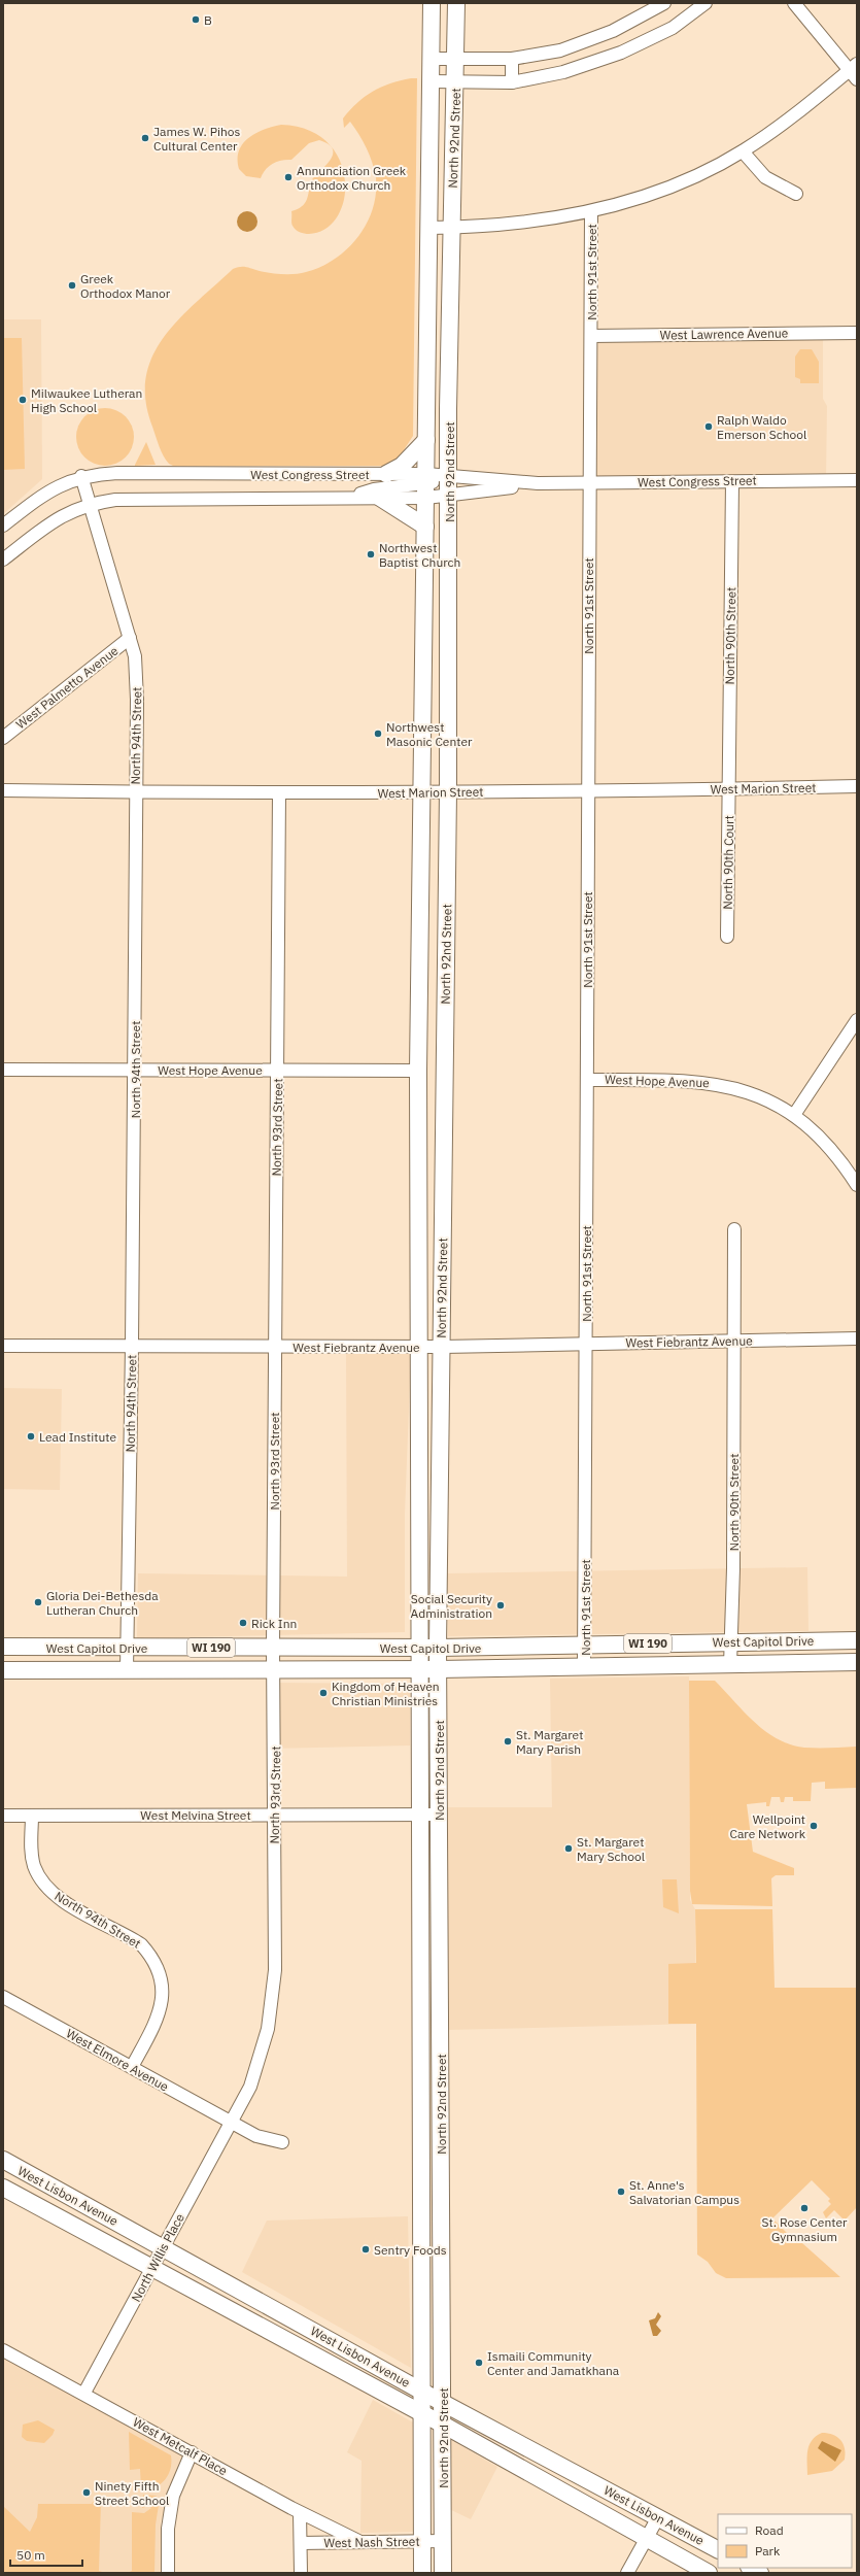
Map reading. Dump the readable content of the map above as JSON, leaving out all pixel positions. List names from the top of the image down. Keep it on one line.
{"streets":{"main road":["North 92nd Street","West Capitol Drive","WI 190","West Lisbon Avenue"],"street":["North 91st Street","West Lawrence Avenue","West Congress Street","North 90th Street","West Palmetto Avenue","North 94th Street","West Marion Street","North 90th Court","West Hope Avenue","North 93rd Street","West Fiebrantz Avenue","West Melvina Street","West Elmore Avenue","North Willis Place","West Metcalf Place","West Nash Street"]},"crossings":[["North 92nd Street","West Congress Street"],["North 92nd Street","West Marion Street"],["North 92nd Street","West Hope Avenue"],["North 92nd Street","West Fiebrantz Avenue"],["North 92nd Street","West Capitol Drive"],["North 92nd Street","West Melvina Street"],["North 92nd Street","West Lisbon Avenue"],["North 92nd Street","West Nash Street"],["North 91st Street","West Lawrence Avenue"],["North 91st Street","West Congress Street"],["North 91st Street","West Marion Street"],["North 91st Street","West Hope Avenue"],["North 91st Street","West Fiebrantz Avenue"],["North 91st Street","West Capitol Drive"],["West Congress Street","North 90th Street"],["West Congress Street","North 94th Street"],["North 90th Street","West Marion Street"],["North 90th Street","North 90th Court"],["North 90th Street","West Fiebrantz Avenue"],["North 90th Street","West Capitol Drive"],["West Palmetto Avenue","North 94th Street"],["North 94th Street","West Marion Street"],["North 94th Street","West Hope Avenue"],["North 94th Street","West Fiebrantz Avenue"],["North 94th Street","West Capitol Drive"],["North 94th Street","West Melvina Street"],["North 94th Street","West Elmore Avenue"],["West Marion Street","North 90th Court"],["West Marion Street","North 93rd Street"],["West Hope Avenue","North 93rd Street"],["North 93rd Street","West Fiebrantz Avenue"],["North 93rd Street","West Capitol Drive"],["North 93rd Street","West Melvina Street"],["North 93rd Street","West Elmore Avenue"],["North 93rd Street","North Willis Place"],["West Elmore Avenue","North Willis Place"],["West Lisbon Avenue","North Willis Place"],["North Willis Place","West Metcalf Place"],["West Metcalf Place","West Nash Street"]],"places":["B","James W. Pihos Cultural Center","Annunciation Greek Orthodox Church","Greek Orthodox Manor","Milwaukee Lutheran High School","Ralph Waldo Emerson School","Northwest Baptist Church","Northwest Masonic Center","Lead Institute","Gloria Dei-Bethesda Lutheran Church","Social Security Administration","Rick Inn","Kingdom of Heaven Christian Ministries","St. Margaret Mary Parish","Wellpoint Care Network","St. Margaret Mary School","St. Anne's Salvatorian Campus","St. Rose Center Gymnasium","Sentry Foods","Ismaili Community Center and Jamatkhana","Ninety Fifth Street School"],"legend":["Road","Park"],"scale_bar":"50 m"}
